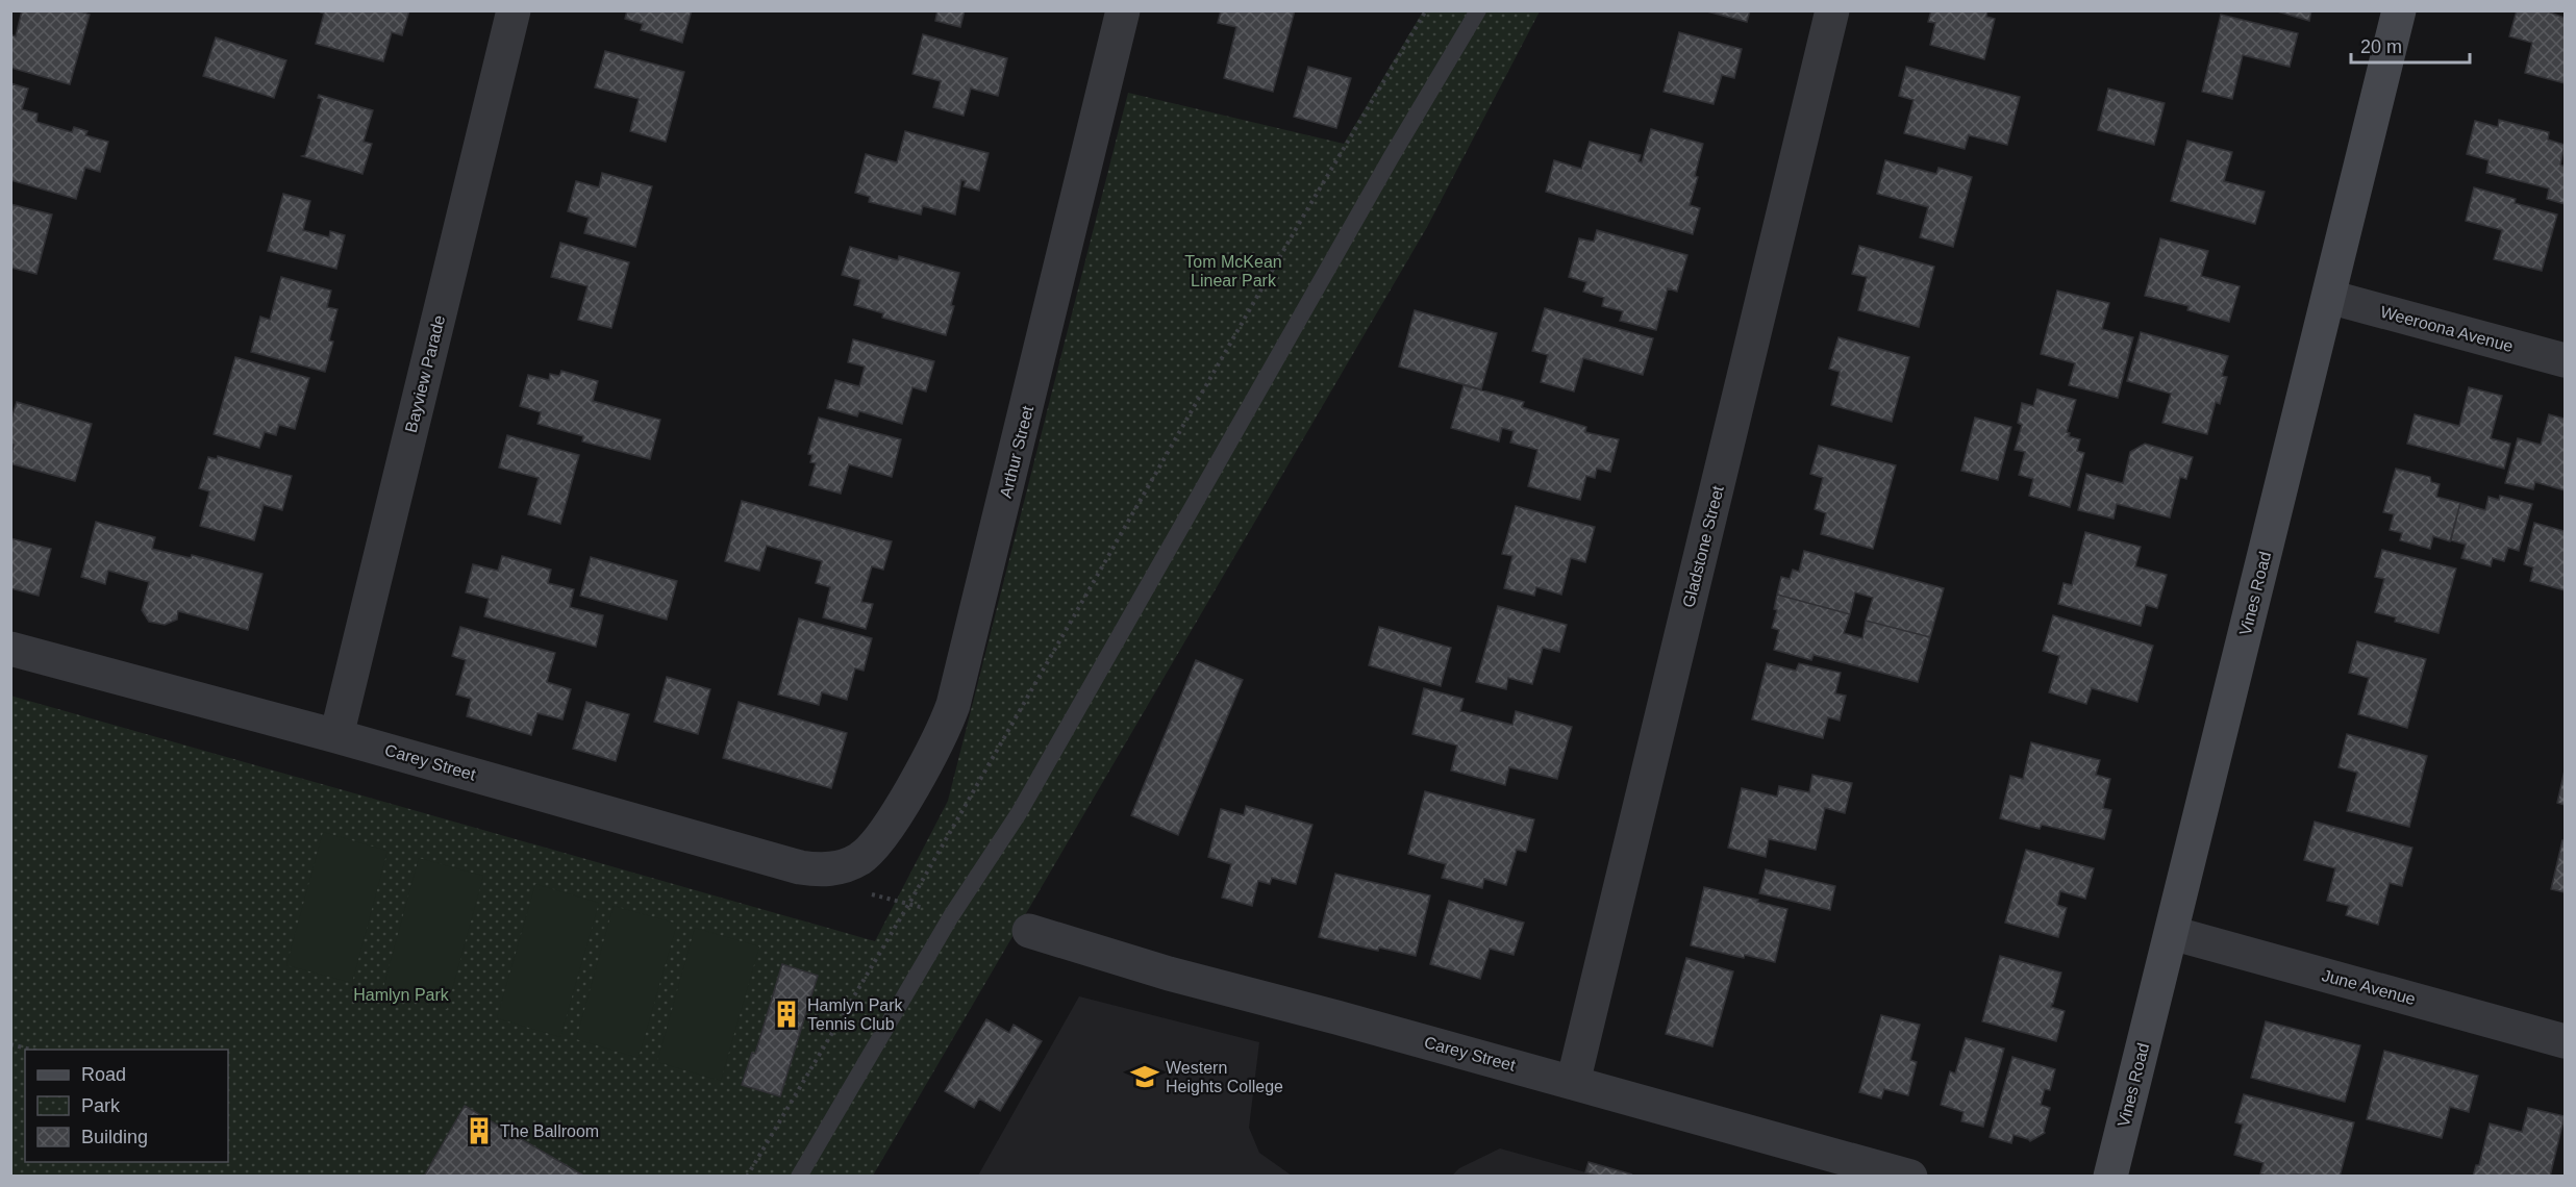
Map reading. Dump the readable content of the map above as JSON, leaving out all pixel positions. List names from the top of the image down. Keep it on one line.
{"streets":{"main road":["Vines Road"],"street":["Weeroona Avenue","Bayview Parade","Arthur Street","Gladstone Street","Carey Street","June Avenue"]},"crossings":[["Weeroona Avenue","Vines Road"],["Bayview Parade","Carey Street"],["Arthur Street","Carey Street"],["Gladstone Street","Carey Street"],["Vines Road","June Avenue"]],"parks":["Tom McKean Linear Park","Hamlyn Park"],"places":{"building":["Hamlyn Park Tennis Club","The Ballroom"],"school or university":["Western Heights College"]},"legend":["Road","Park","Building"],"scale_bar":"20 m"}
